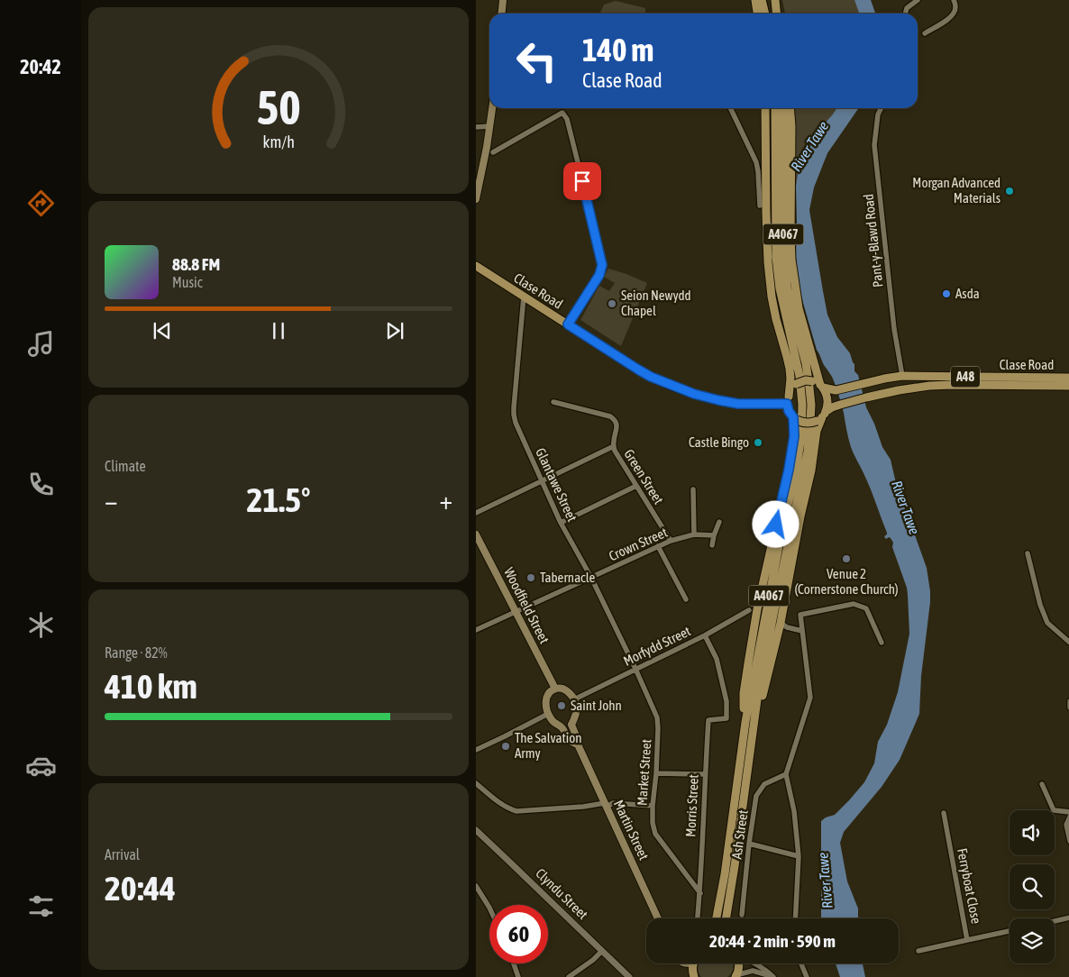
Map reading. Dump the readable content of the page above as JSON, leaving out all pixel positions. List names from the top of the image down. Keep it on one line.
{"streets":{"main road":["A4067","Clase Road","A48","Woodfield Street","Martin Street"],"street":["Pant-y-Blawd Road","Green Street","Glantawe Street","Crown Street","Morfydd Street","Market Street","Morris Street","Ash Street","Ferryboat Close","Clyndu Street"]},"crossings":[["Pant-y-Blawd Road","Clase Road"],["Clase Road","Glantawe Street"],["Green Street","Crown Street"],["Glantawe Street","Crown Street"],["Glantawe Street","Morfydd Street"],["Glantawe Street","Market Street"],["Crown Street","Woodfield Street"],["Woodfield Street","Morfydd Street"],["Morfydd Street","Market Street"],["Morfydd Street","Morris Street"],["Market Street","Morris Street"]],"water":["River Tawe"],"places":["Morgan Advanced Materials","Asda","Seion Newydd Chapel","Castle Bingo","Venue 2 (Cornerstone Church)","Tabernacle","Saint John","The Salvation Army"],"page":{"tabs":"20:42","turn":["140 m","Clase Road"],"song":["88.8 FM","Music"],"tile":["Climate",["Range · 82%","410 km"],["Arrival","20:44"]],"heat":["−","21.5°","+"],"limit":"60","trip":"20:44 · 2 min · 590 m","gauge":["50","km/h"]}}
